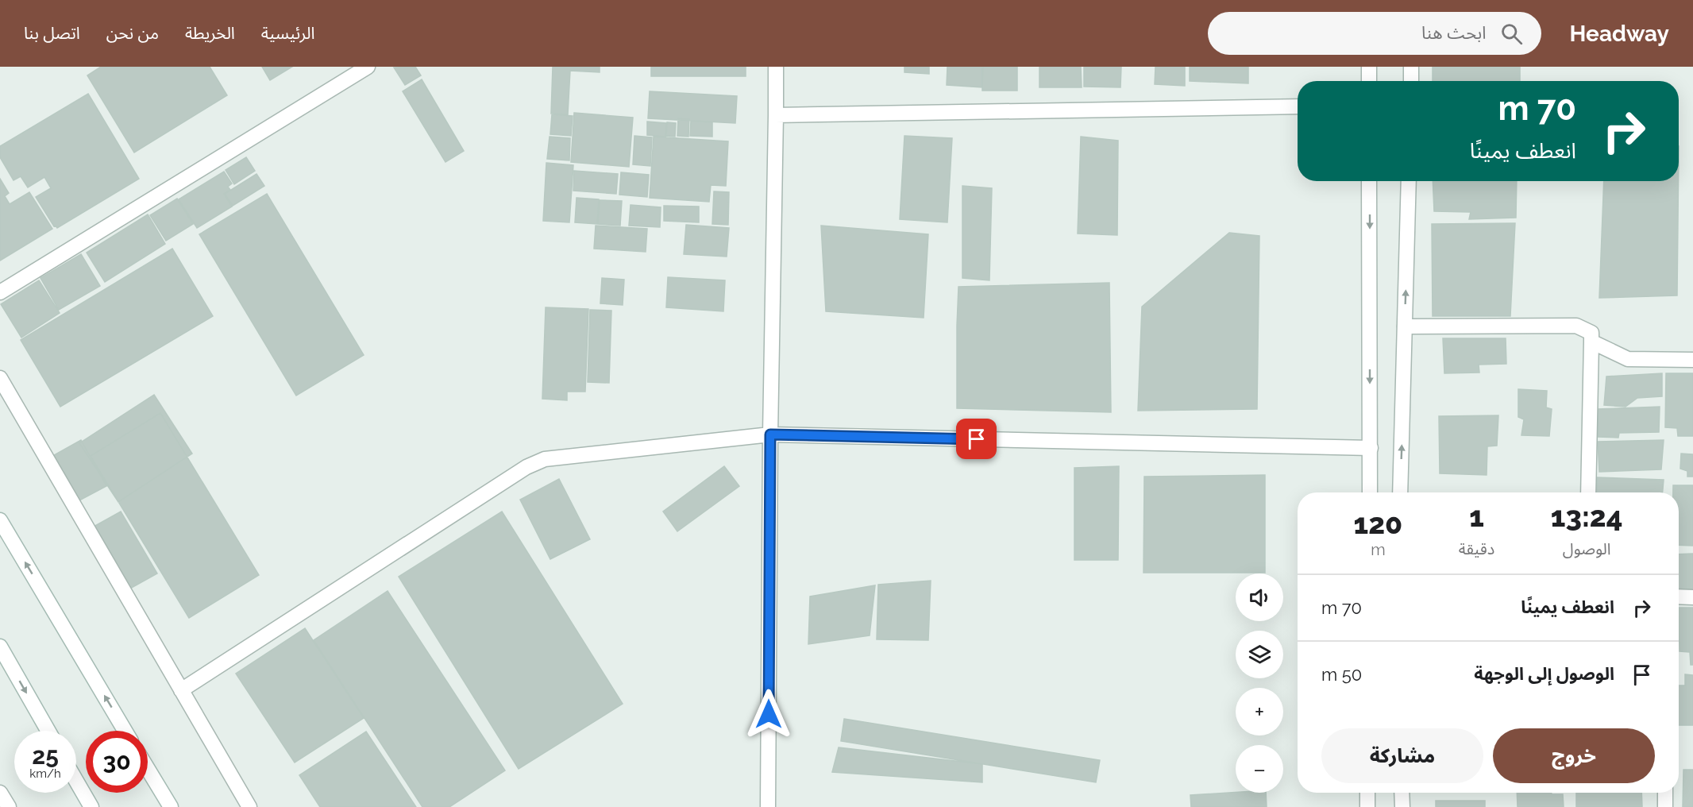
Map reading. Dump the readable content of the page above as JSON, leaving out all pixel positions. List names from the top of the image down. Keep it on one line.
{"page":{"header":"Headway","search":"ابحث هنا","nav":["الرئيسية","الخريطة","من نحن","اتصل بنا"],"turn":["70 m","انعطف يمينًا"],"eta":["13:24","الوصول","1","دقيقة","120","m"],"map_buttons":["+","−"],"list":[{"name":"انعطف يمينًا","value":"70 m"},{"name":"الوصول إلى الوجهة","value":"50 m"}],"buttons":["خروج","مشاركة"],"speed":"25 km/h","limit":"30"}}
